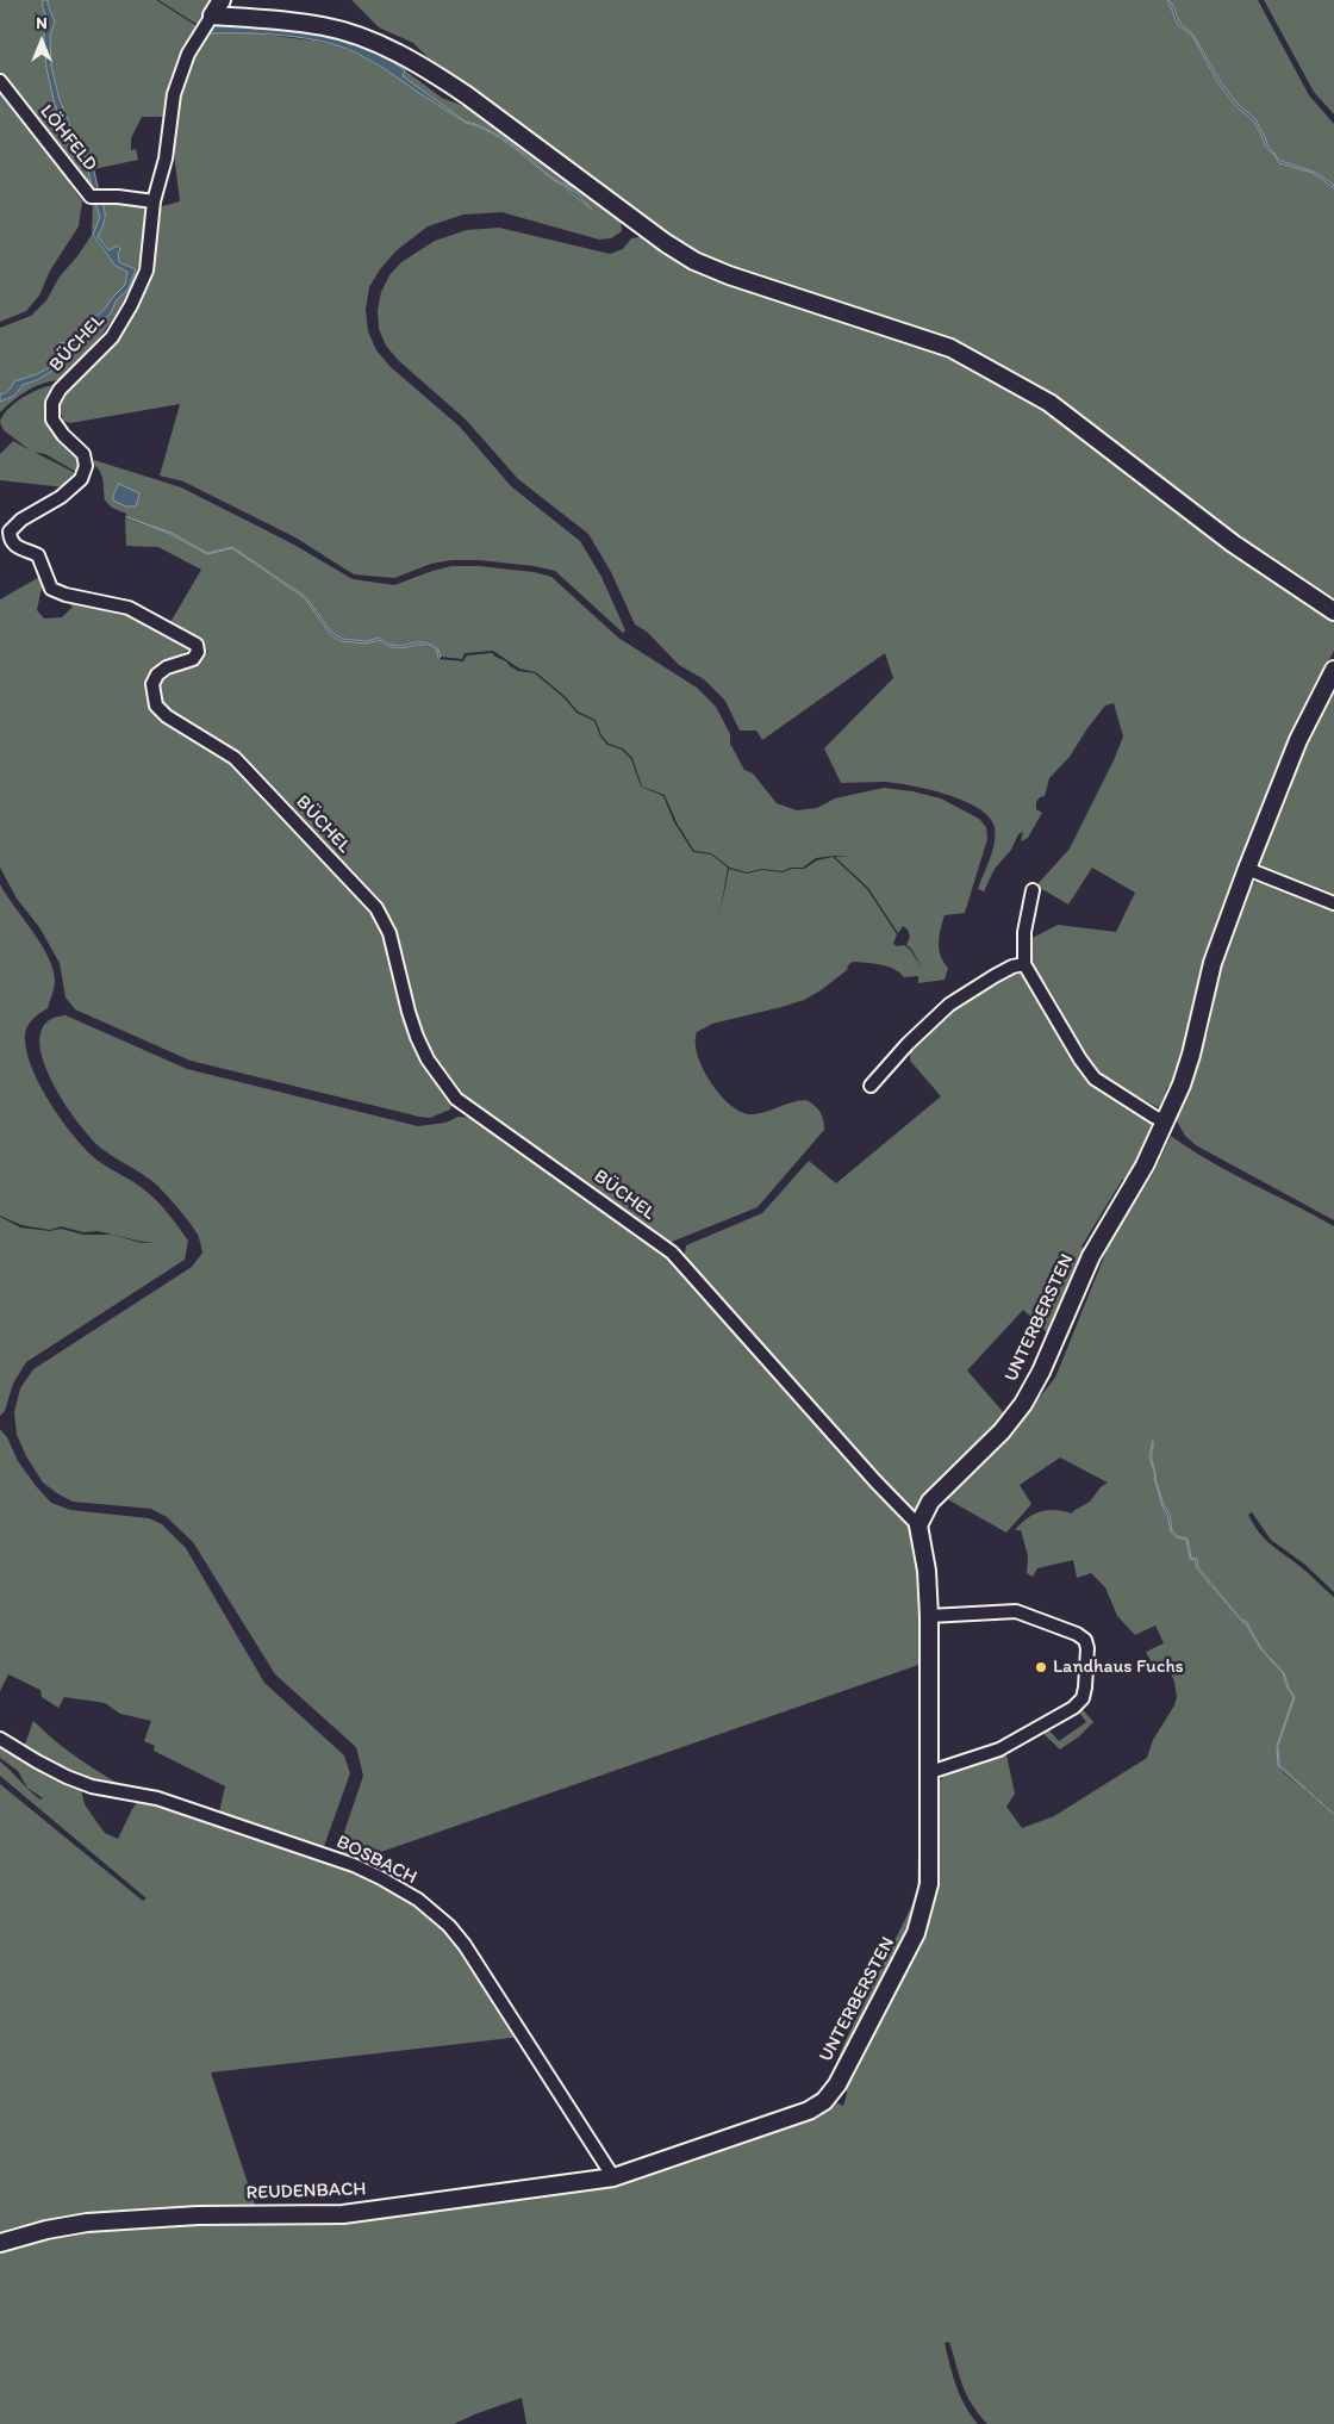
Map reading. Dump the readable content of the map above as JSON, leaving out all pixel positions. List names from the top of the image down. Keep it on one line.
{"streets":{"street":["LÖHFELD","BÜCHEL","UNTERBERSTEN","BOSBACH","REUDENBACH"]},"crossings":[["LÖHFELD","BÜCHEL"],["BÜCHEL","UNTERBERSTEN"],["UNTERBERSTEN","BOSBACH"],["UNTERBERSTEN","REUDENBACH"],["BOSBACH","REUDENBACH"]],"places":["Landhaus Fuchs"],"north":"top"}
